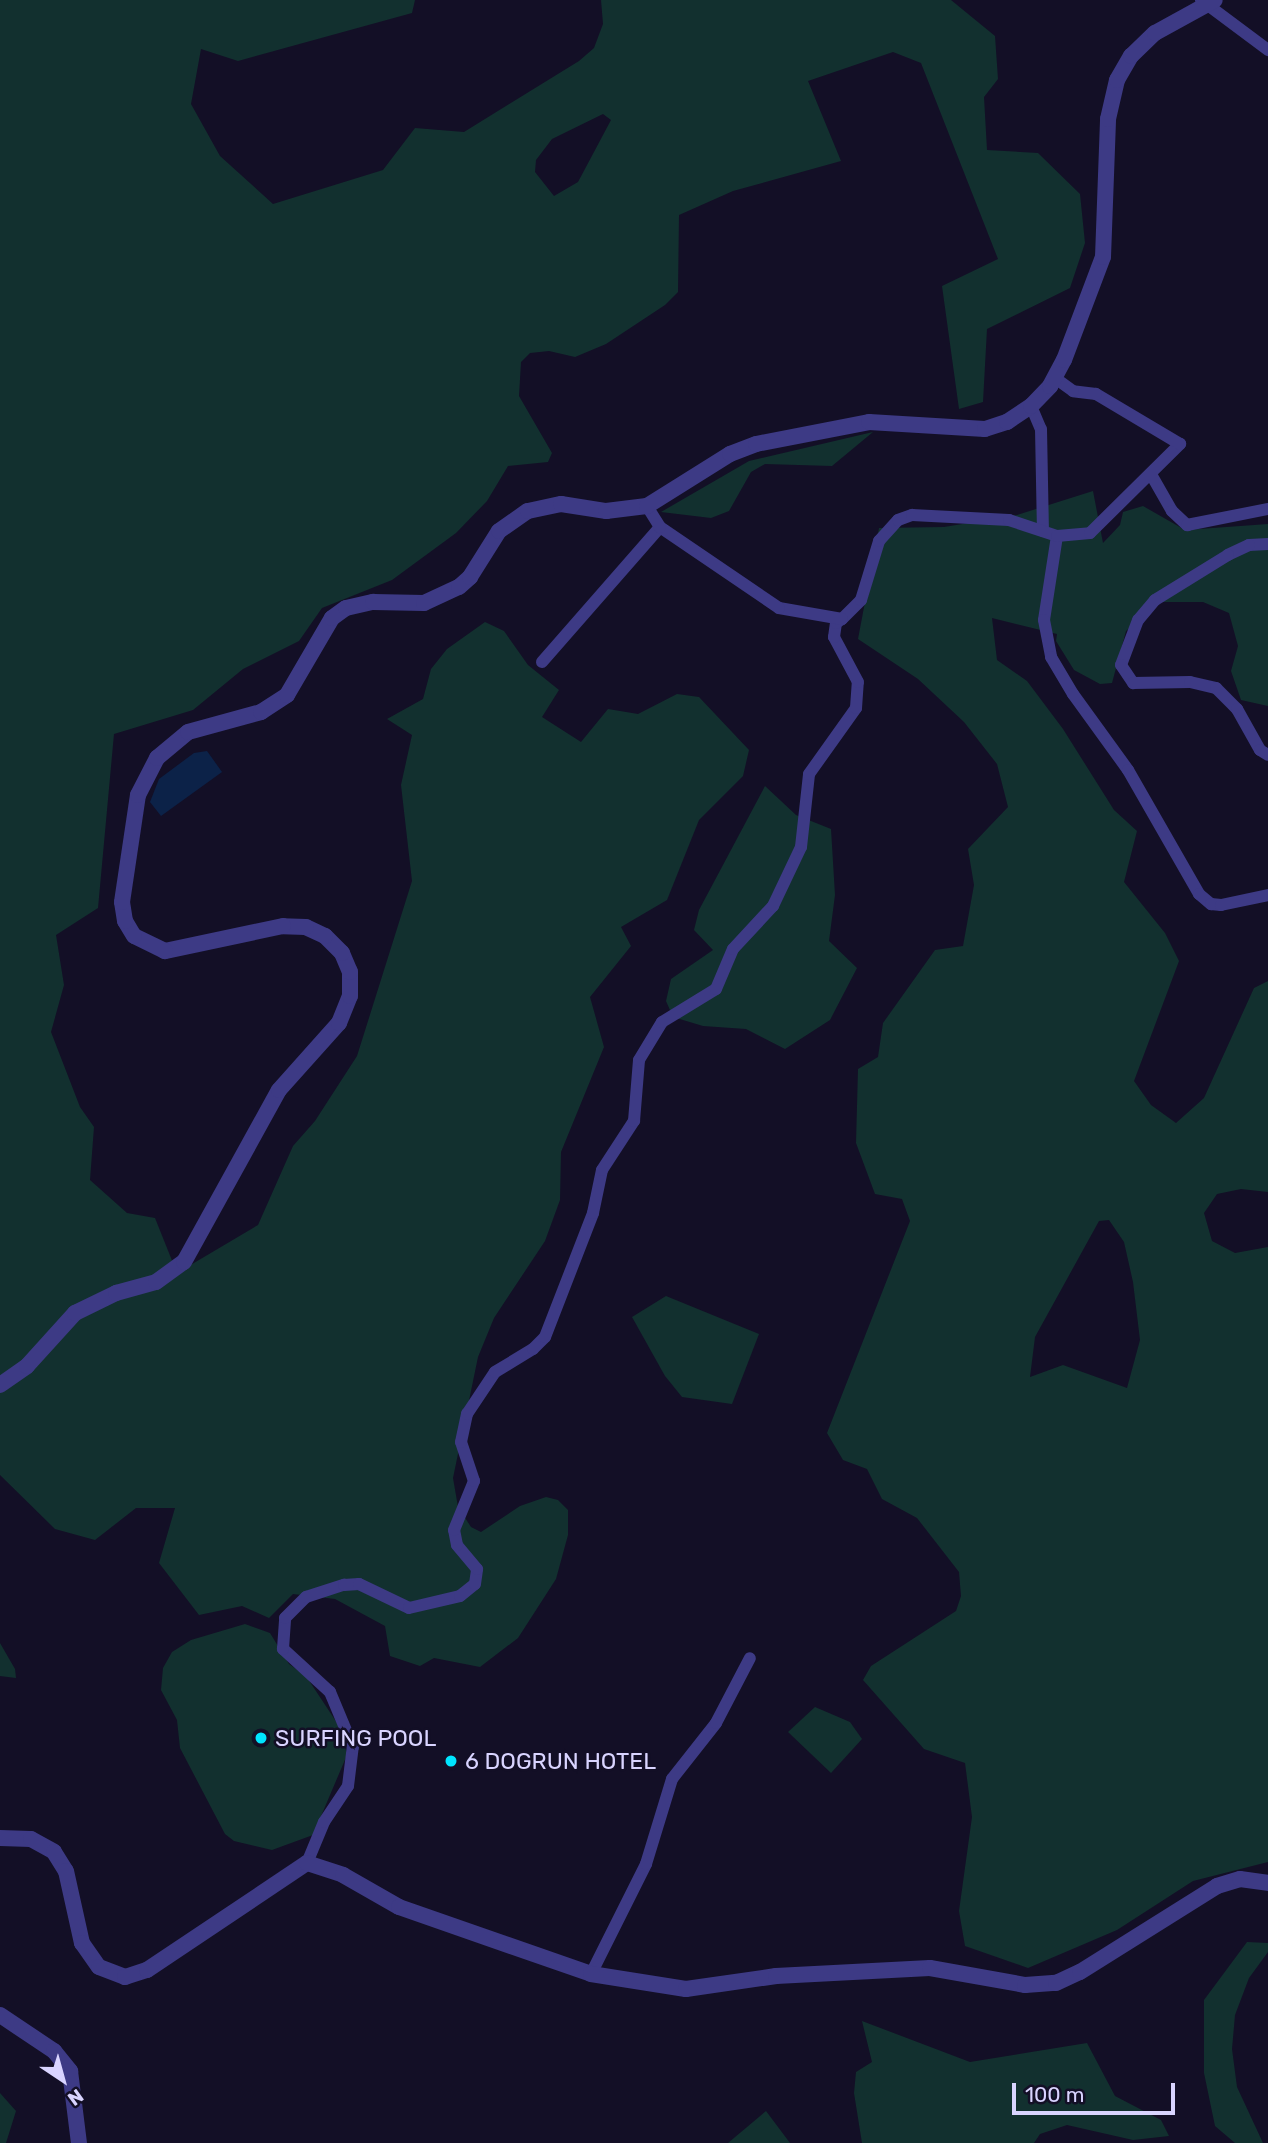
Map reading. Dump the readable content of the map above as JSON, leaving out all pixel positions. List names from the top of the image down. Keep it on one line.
{"places":["SURFING POOL","6 DOGRUN HOTEL"],"scale_bar":"100 m","north":"bottom right"}
